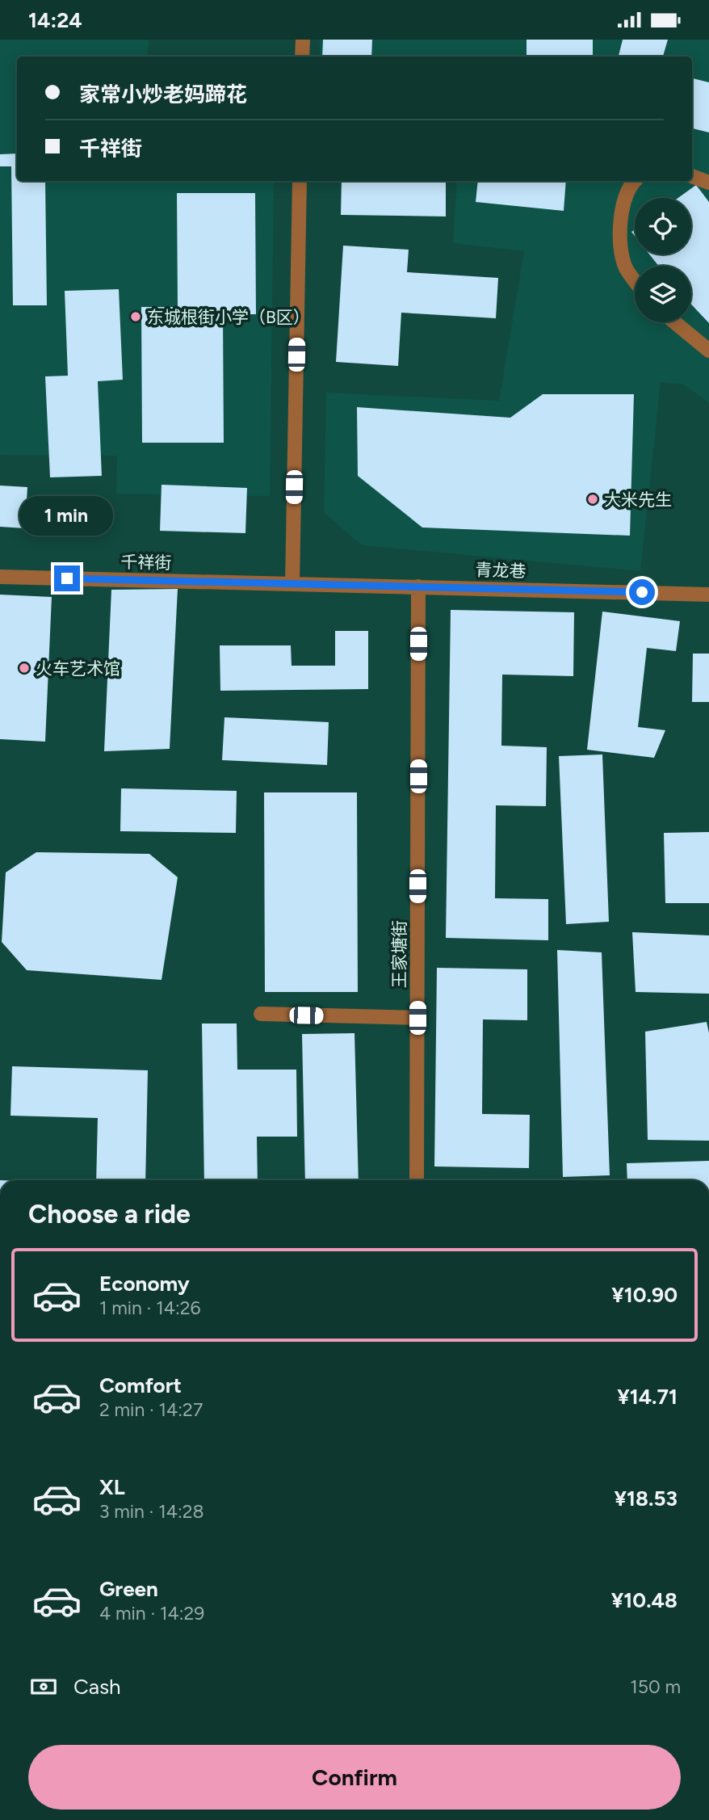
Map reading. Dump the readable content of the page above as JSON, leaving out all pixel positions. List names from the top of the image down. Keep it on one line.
{"streets":{"street":["千祥街","青龙巷","王家塘街"]},"crossings":[["千祥街","青龙巷"],["青龙巷","王家塘街"]],"places":["东城根街小学（B区）","大米先生","火车艺术馆"],"page":{"status":"14:24","banner":["家常小炒老妈蹄花","千祥街"],"bubble":"1 min","heading":"Choose a ride","list":[{"name":"Economy","note":"1 min · 14:26","value":"¥10.90"},{"name":"Comfort","note":"2 min · 14:27","value":"¥14.71"},{"name":"XL","note":"3 min · 14:28","value":"¥18.53"},{"name":"Green","note":"4 min · 14:29","value":"¥10.48"}],"pay":["Cash","150 m"],"buttons":"Confirm"}}
